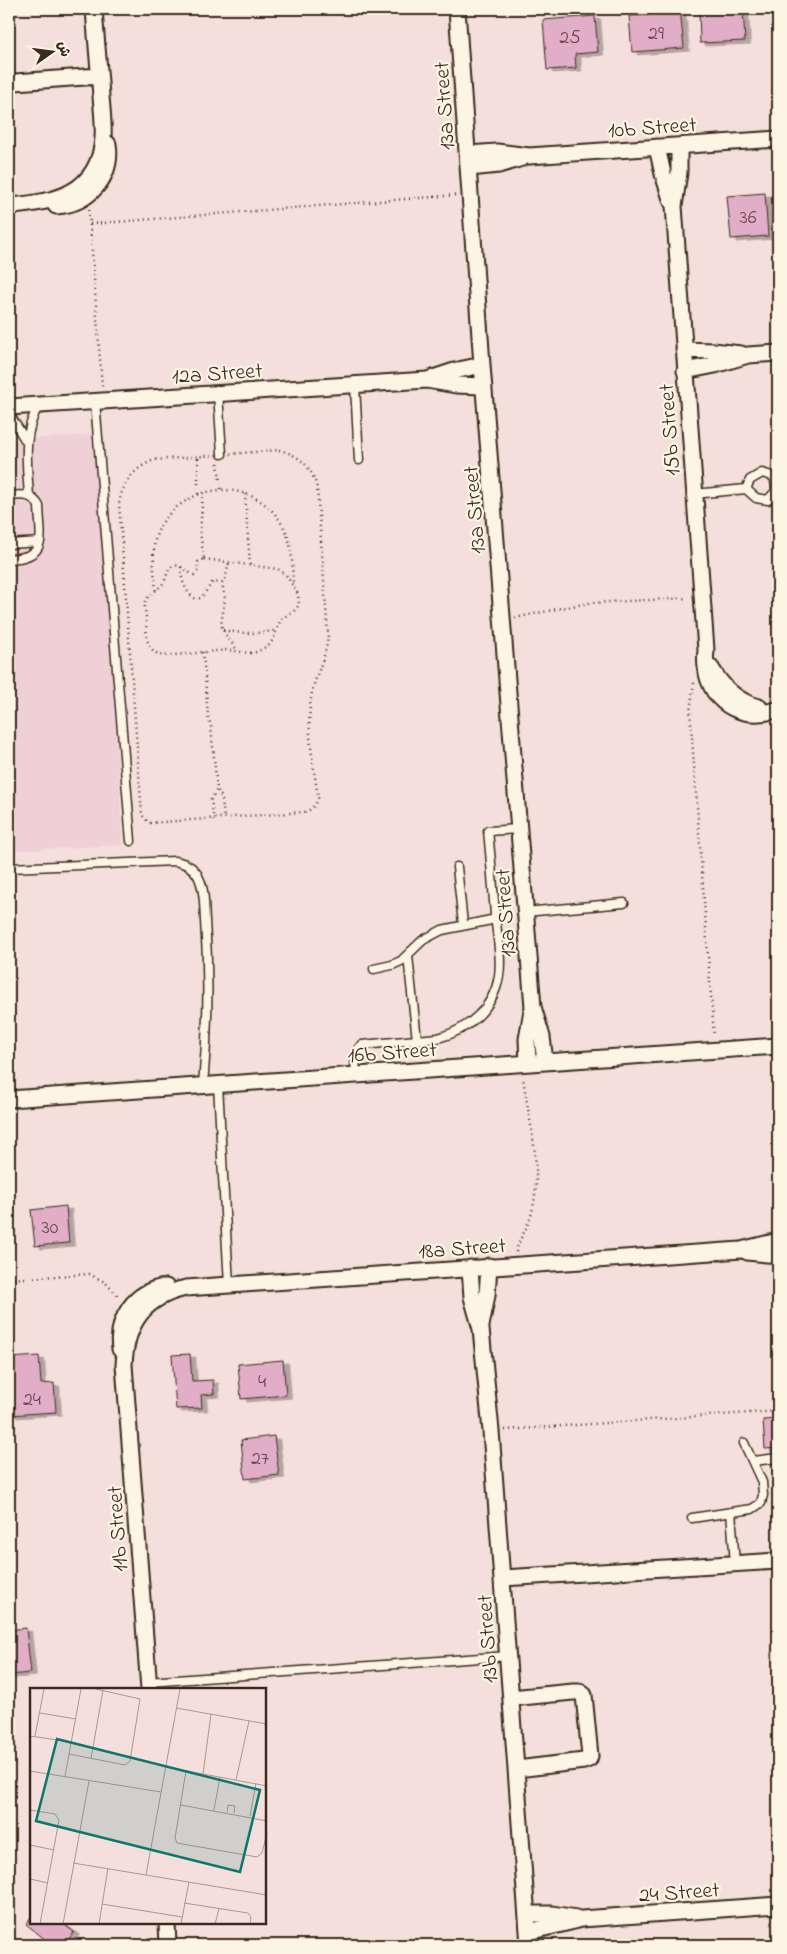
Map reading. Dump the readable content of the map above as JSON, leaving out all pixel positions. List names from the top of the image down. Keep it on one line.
{"streets":{"street":["13a Street","10b Street","12a Street","15b Street","16b Street","18a Street","11b Street","13b Street","24 Street"]},"crossings":[["13a Street","10b Street"],["13a Street","12a Street"],["13a Street","16b Street"],["10b Street","15b Street"],["18a Street","11b Street"],["18a Street","13b Street"],["13b Street","24 Street"]],"house_numbers":["29","25","36","30","4","24","27"],"north":"right"}
